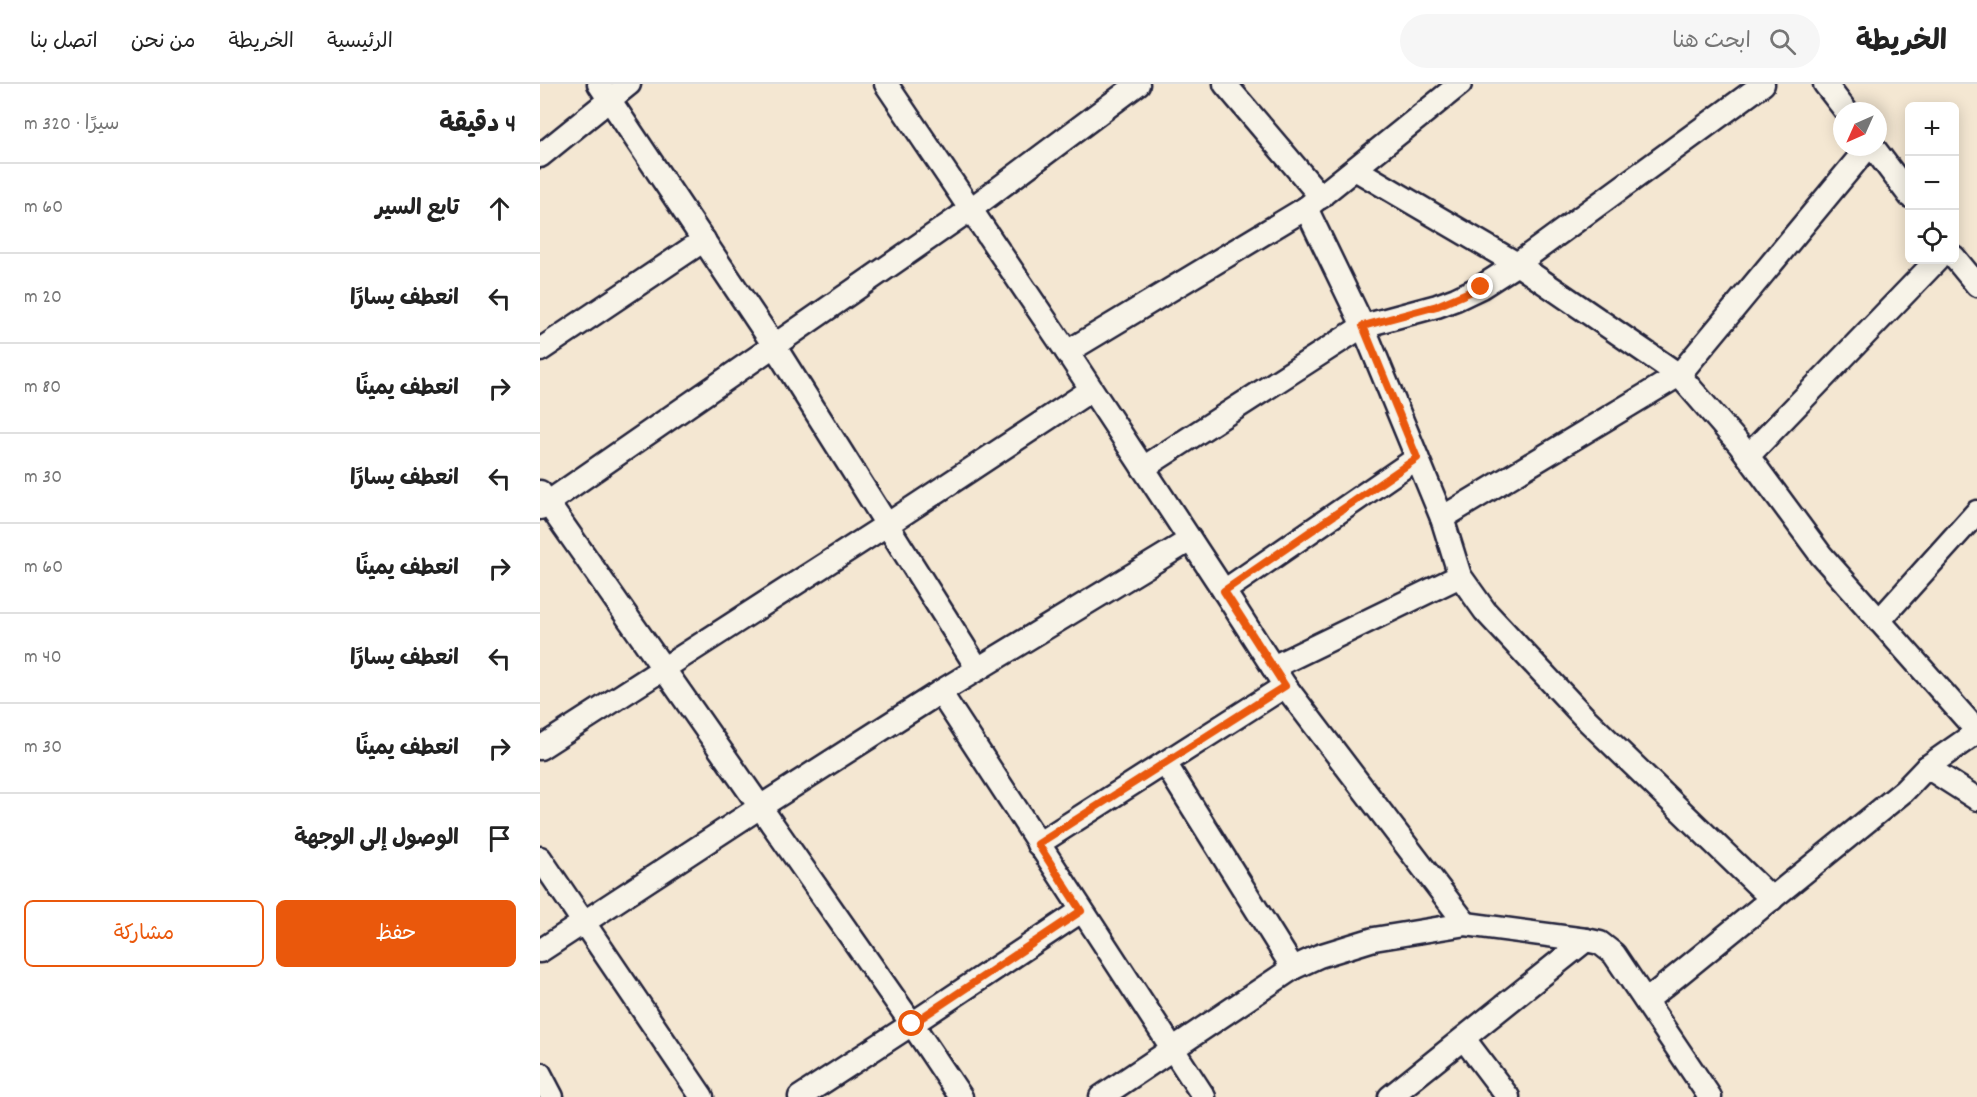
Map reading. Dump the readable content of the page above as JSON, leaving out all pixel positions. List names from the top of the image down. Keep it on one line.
{"north":"bottom left","page":{"header":"الخريطة","search":"ابحث هنا","nav":["الرئيسية","الخريطة","من نحن","اتصل بنا"],"heading":["4 دقيقة","سيرًا · 320 m"],"map_buttons":["+","−"],"list":[["تابع السير","60 m"],["انعطف يسارًا","20 m"],["انعطف يمينًا","80 m"],["انعطف يسارًا","30 m"],["انعطف يمينًا","60 m"],["انعطف يسارًا","40 m"],["انعطف يمينًا","30 m"],"الوصول إلى الوجهة"],"buttons":["حفظ","مشاركة"]}}
